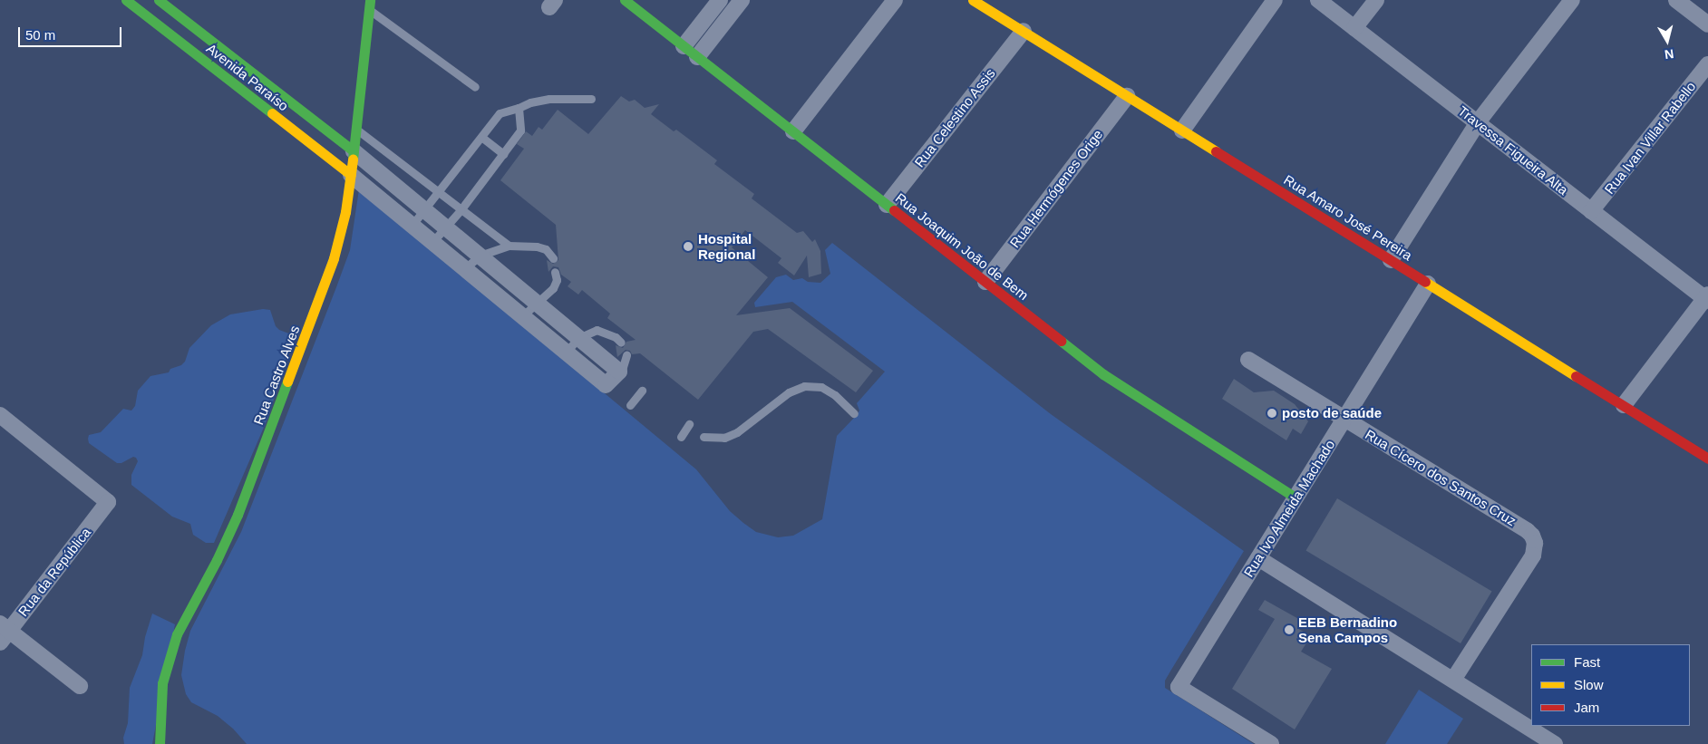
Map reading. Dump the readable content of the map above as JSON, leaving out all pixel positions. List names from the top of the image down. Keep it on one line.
{"streets":{"street":["Avenida Paraíso","Rua Celestino Assis","Rua Ivan Villar Rabello","Travessa Figueira Alta","Rua Hermógenes Orige","Rua Amaro José Pereira","Rua Joaquim João de Bem","Rua Castro Alves","Rua Cícero dos Santos Cruz","Rua Ivo Almeida Machado","Rua da República"]},"crossings":[["Avenida Paraíso","Rua Castro Alves"],["Rua Celestino Assis","Rua Amaro José Pereira"],["Rua Celestino Assis","Rua Joaquim João de Bem"],["Rua Ivan Villar Rabello","Travessa Figueira Alta"],["Rua Hermógenes Orige","Rua Amaro José Pereira"],["Rua Hermógenes Orige","Rua Joaquim João de Bem"],["Rua Amaro José Pereira","Rua Ivo Almeida Machado"],["Rua Joaquim João de Bem","Rua Ivo Almeida Machado"],["Rua Cícero dos Santos Cruz","Rua Ivo Almeida Machado"]],"places":["Hospital Regional","posto de saúde","EEB Bernadino Sena Campos"],"legend":["Fast","Slow","Jam"],"scale_bar":"50 m","north":"bottom"}
